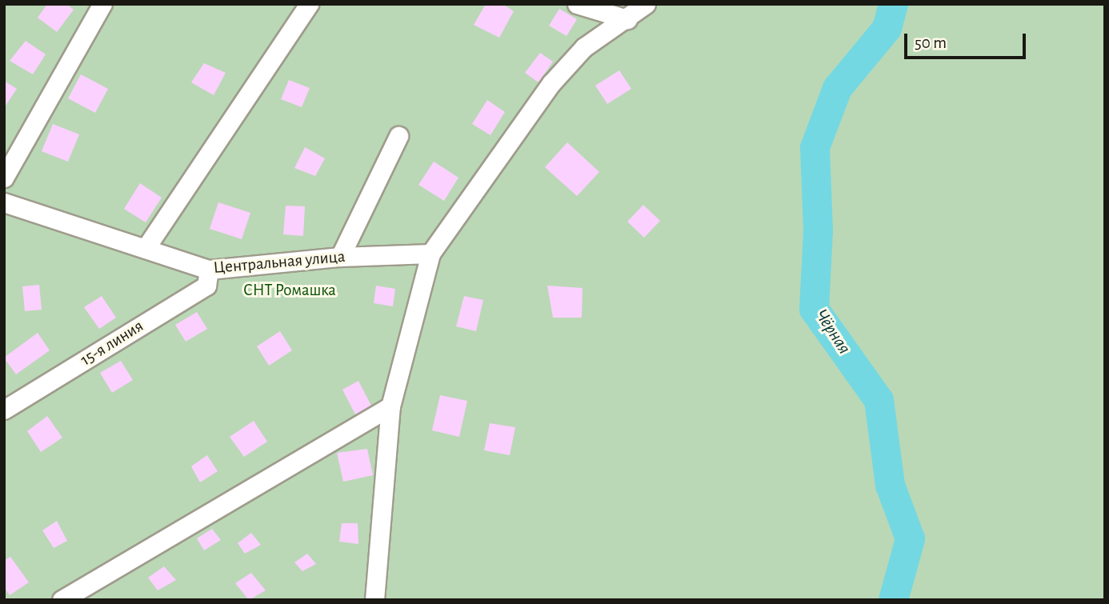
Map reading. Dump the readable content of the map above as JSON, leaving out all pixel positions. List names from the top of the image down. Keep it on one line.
{"streets":{"street":["Центральная улица","15-я линия"]},"crossings":[["Центральная улица","15-я линия"]],"water":["Чёрная"],"parks":["СНТ Ромашка"],"scale_bar":"50 m"}
